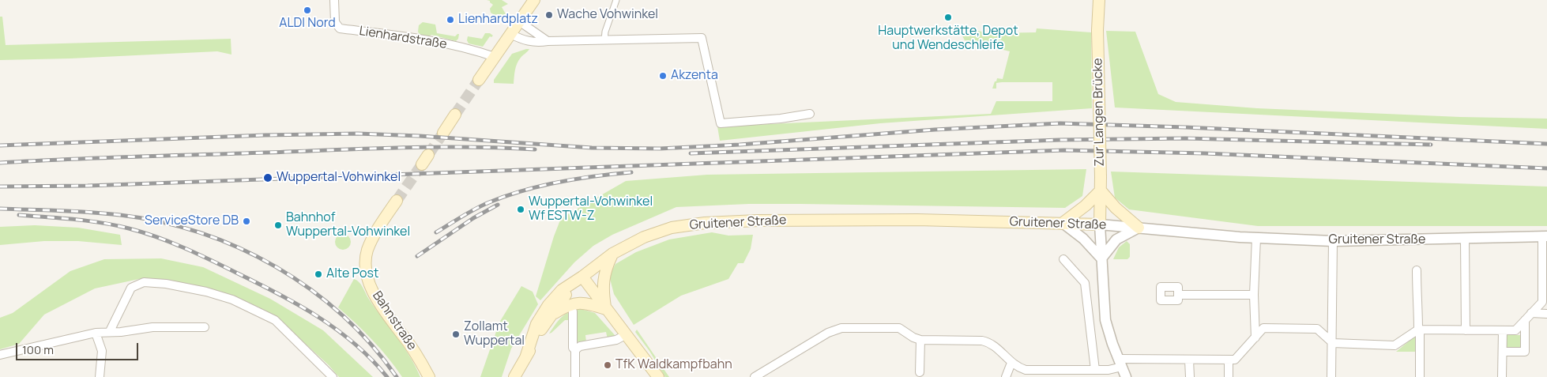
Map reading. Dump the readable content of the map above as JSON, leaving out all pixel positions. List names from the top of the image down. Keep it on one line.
{"streets":{"main road":["Zur Langen Brücke","Gruitener Straße","Bahnstraße"],"street":["Lienhardstraße"]},"crossings":[["Zur Langen Brücke","Gruitener Straße"]],"places":["ALDI Nord","Wache Vohwinkel","Hauptwerkstätte, Depot und Wendeschleife","Lienhardplatz","Akzenta","Wuppertal-Vohwinkel","Wuppertal-Vohwinkel Wf ESTW-Z","ServiceStore DB","Bahnhof Wuppertal-Vohwinkel","Alte Post","Zollamt Wuppertal","TfK Waldkampfbahn"],"scale_bar":"100 m"}
